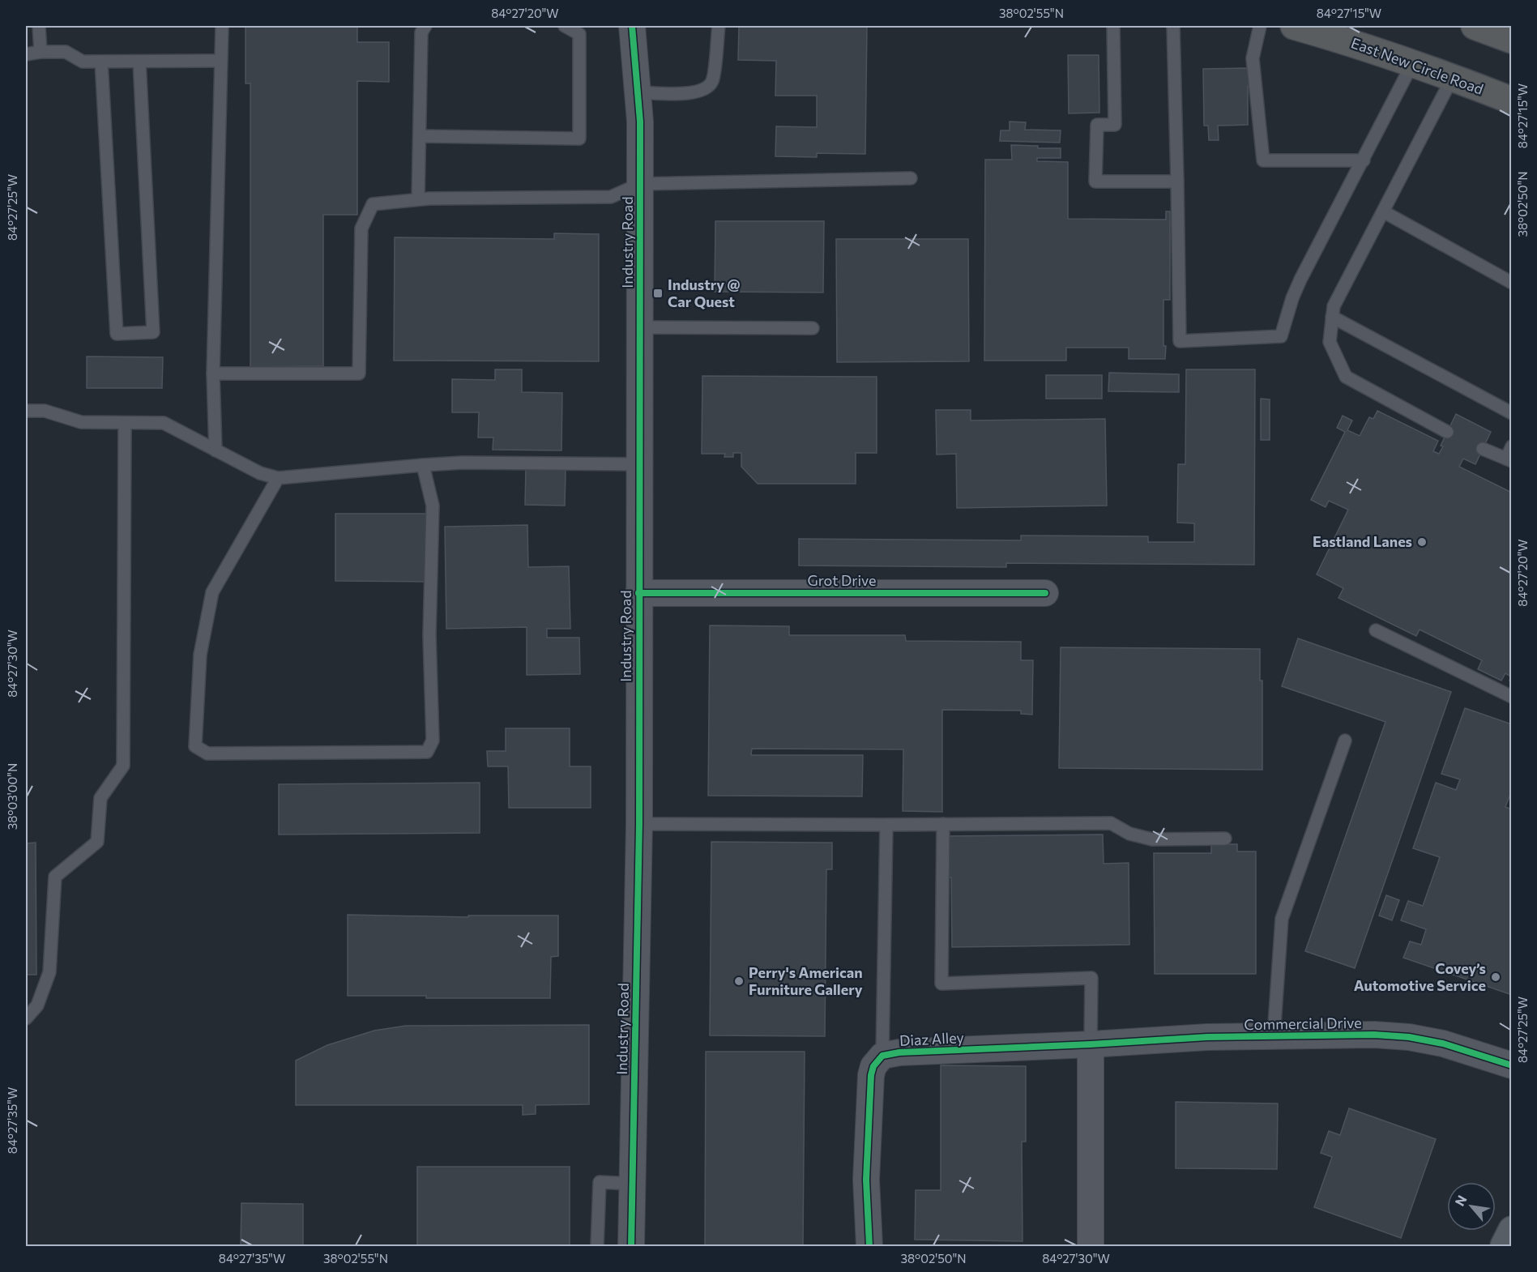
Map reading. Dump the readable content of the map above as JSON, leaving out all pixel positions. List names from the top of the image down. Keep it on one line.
{"streets":{"highway":["East New Circle Road"],"street":["Industry Road","Grot Drive","Commercial Drive","Diaz Alley"]},"crossings":[["Industry Road","Grot Drive"],["Commercial Drive","Diaz Alley"]],"places":{"transit":["Industry @ Car Quest"],"other":["Eastland Lanes","Covey’s Automotive Service","Perry's American Furniture Gallery"]},"north":"top left","coordinates":["84°27'20\"W","38°02'55\"N","84°27'15\"W","38°02'50\"N","84°27'25\"W","84°27'30\"W","38°03'00\"N","84°27'35\"W"]}
